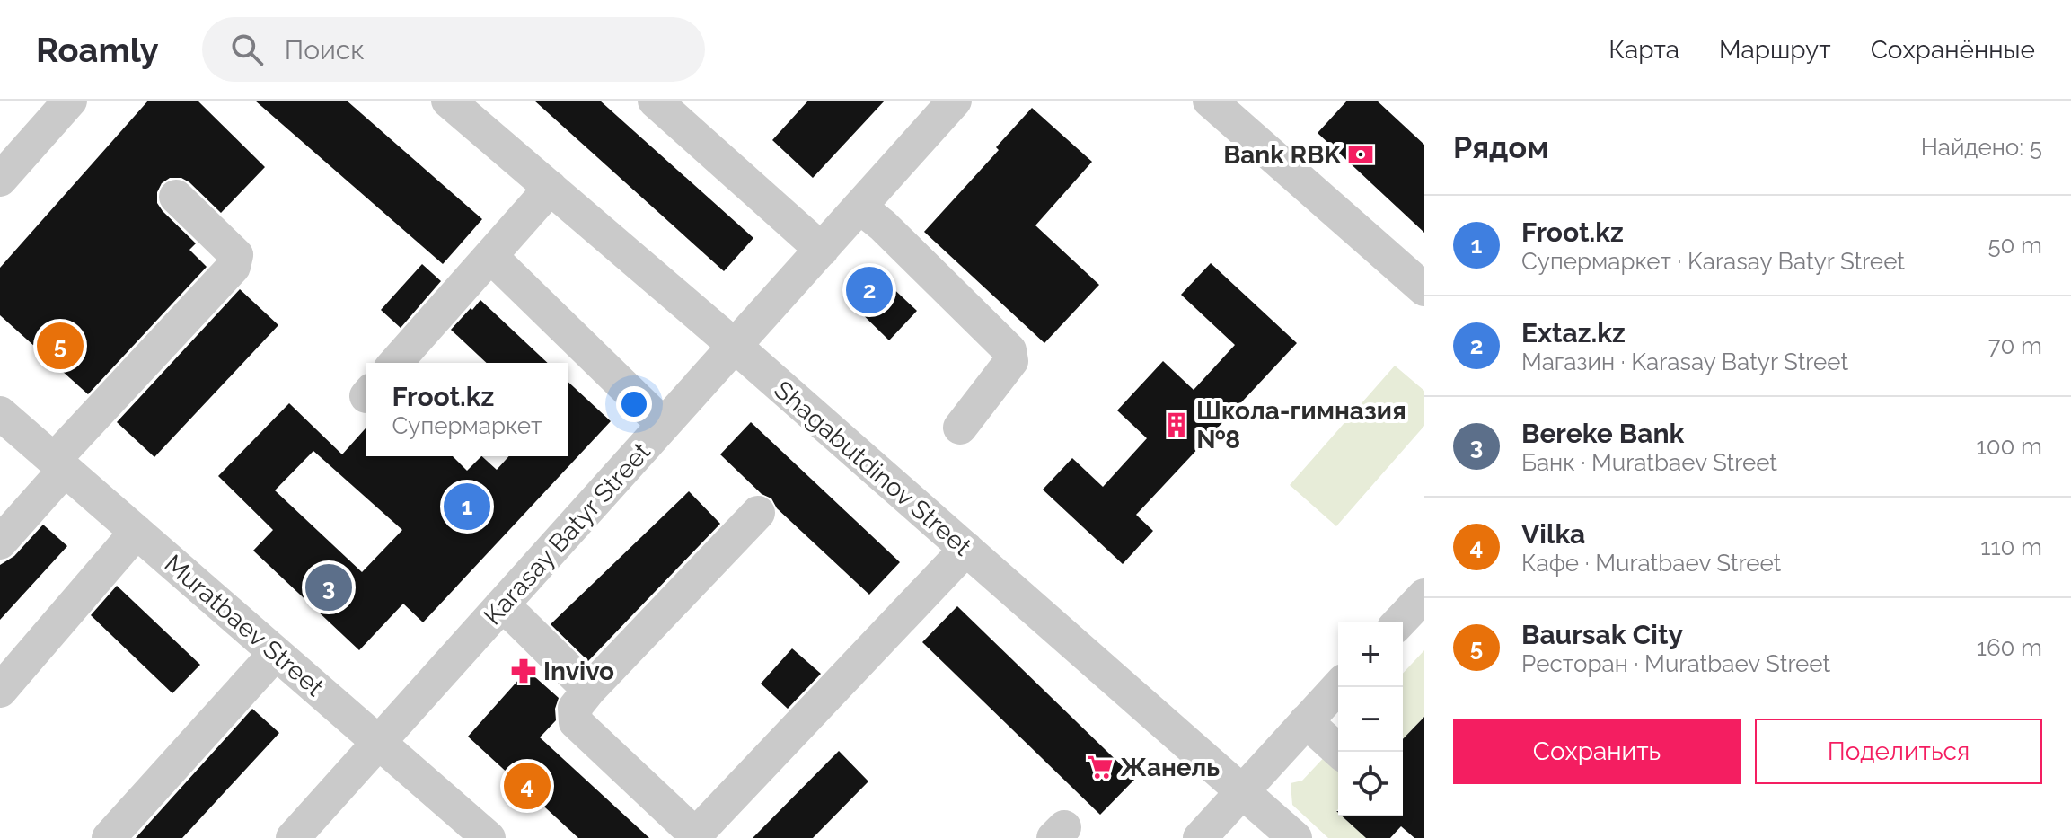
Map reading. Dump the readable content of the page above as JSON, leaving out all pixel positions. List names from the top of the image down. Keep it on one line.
{"streets":{"street":["Shagabutdinov Street","Karasay Batyr Street","Muratbaev Street"]},"crossings":[["Shagabutdinov Street","Karasay Batyr Street"],["Karasay Batyr Street","Muratbaev Street"]],"places":{"bank":["Bank RBK"],"building":["Школа-гимназия №8"],"pharmacy":["Invivo"],"supermarket":["Жанель"]},"page":{"header":"Roamly","search":"Поиск","nav":["Карта","Маршрут","Сохранённые"],"heading":["Рядом","Найдено: 5"],"list":[{"mark":"1","name":"Froot.kz","note":"Супермаркет · Karasay Batyr Street","value":"50 m"},{"mark":"2","name":"Extaz.kz","note":"Магазин · Karasay Batyr Street","value":"70 m"},{"mark":"3","name":"Bereke Bank","note":"Банк · Muratbaev Street","value":"100 m"},{"mark":"4","name":"Vilka","note":"Кафе · Muratbaev Street","value":"110 m"},{"mark":"5","name":"Baursak City","note":"Ресторан · Muratbaev Street","value":"160 m"}],"pins":["2","5","1","3","4"],"popup":["Froot.kz","Супермаркет"],"map_buttons":["+","−"],"buttons":["Сохранить","Поделиться"]}}
